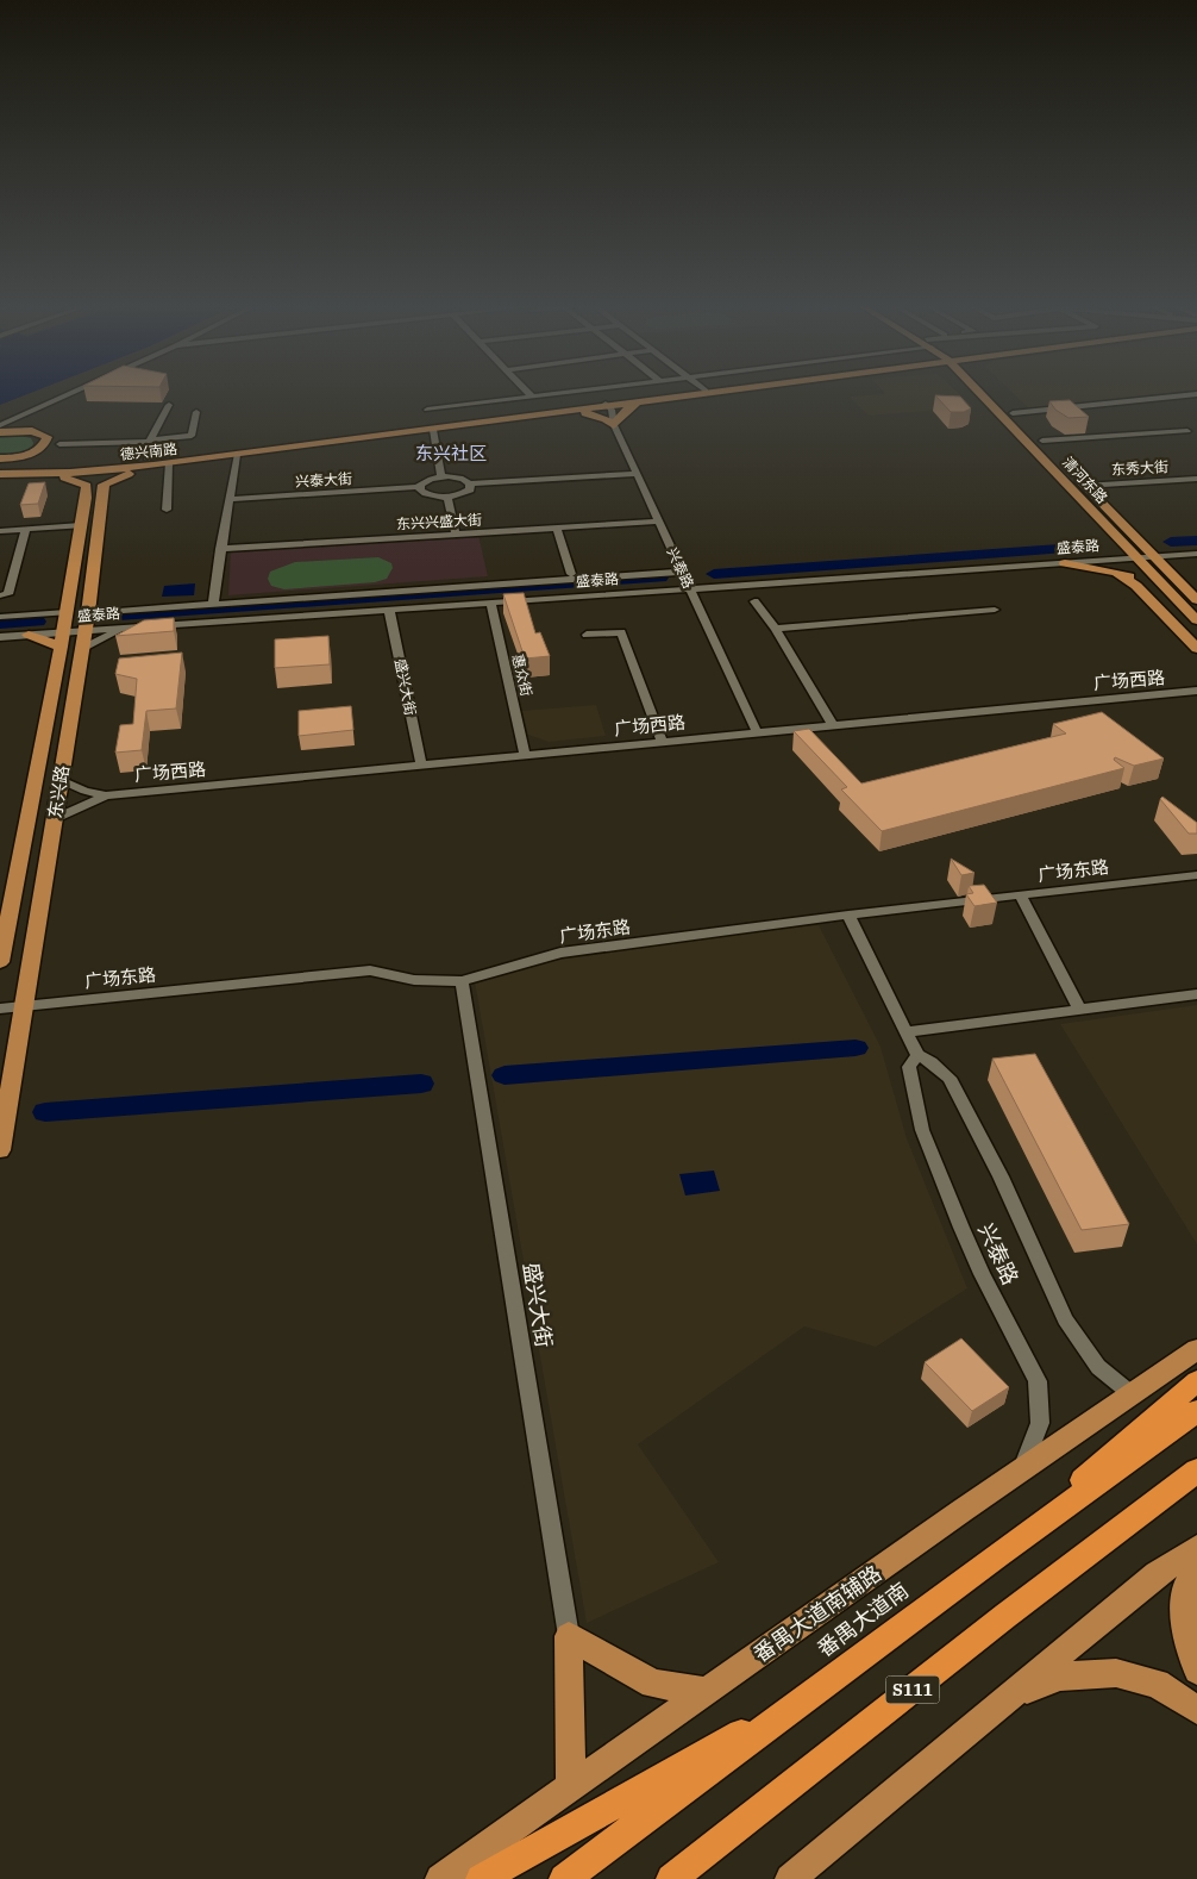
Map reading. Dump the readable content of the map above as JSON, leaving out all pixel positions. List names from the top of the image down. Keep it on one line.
{"streets":{"highway":["番禺大道南","S111"],"main road":["德兴南路","清河东路","东兴路","番禺大道南辅路"],"street":["东秀大街","兴泰大街","东兴兴盛大街","盛泰路","兴泰路","惠众街","广场西路","盛兴大街","广场东路"]},"crossings":[["德兴南路","兴泰路"],["德兴南路","东兴路"],["东秀大街","清河东路"],["清河东路","盛泰路"],["东兴兴盛大街","兴泰路"],["盛泰路","兴泰路"],["盛泰路","惠众街"],["盛泰路","盛兴大街"],["盛泰路","东兴路"],["兴泰路","广场西路"],["兴泰路","广场东路"],["兴泰路","番禺大道南辅路"],["惠众街","广场西路"],["广场西路","盛兴大街"],["盛兴大街","广场东路"],["东兴路","广场东路"]],"districts":["东兴社区"]}
